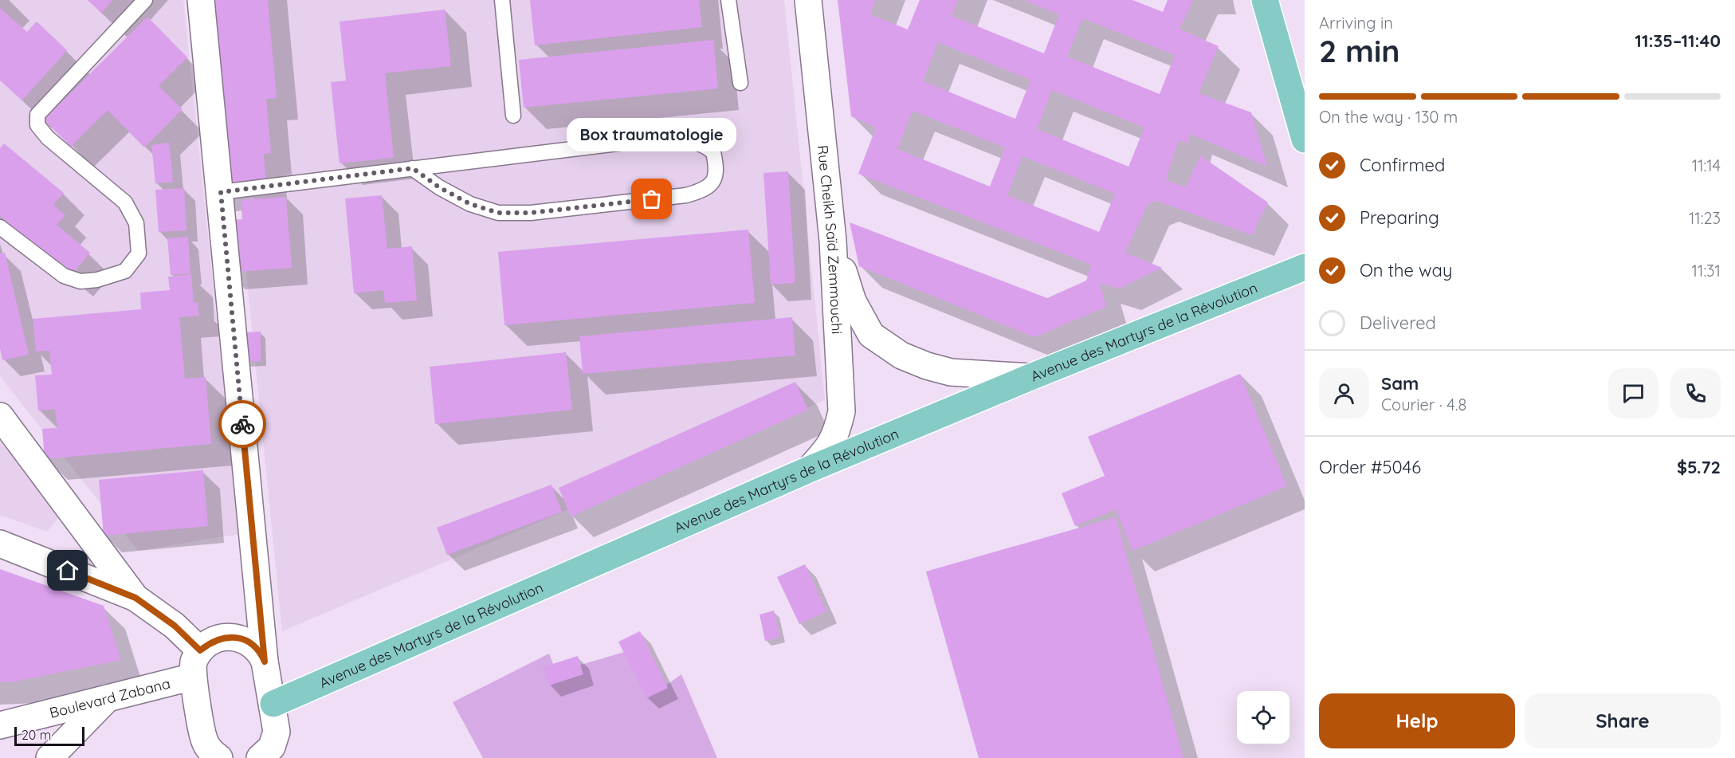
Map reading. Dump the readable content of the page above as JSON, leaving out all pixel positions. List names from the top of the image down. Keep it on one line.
{"streets":{"main road":["Avenue des Martyrs de la Révolution"],"street":["Rue Cheikh Saïd Zemmouchi","Boulevard Zabana"]},"crossings":[["Rue Cheikh Saïd Zemmouchi","Avenue des Martyrs de la Révolution"]],"places":["Box traumatologie"],"scale_bar":"20 m","page":{"heading":["2 min","Arriving in","11:35–11:40"],"panel":["Sam","Courier · 4.8","Order #5046","$5.72"],"bar":"On the way · 130 m","bubble":"Box traumatologie","list":[["Confirmed","11:14"],["Preparing","11:23"],["On the way","11:31"],"Delivered"],"buttons":["Help","Share"],"scale":"20 m"}}
